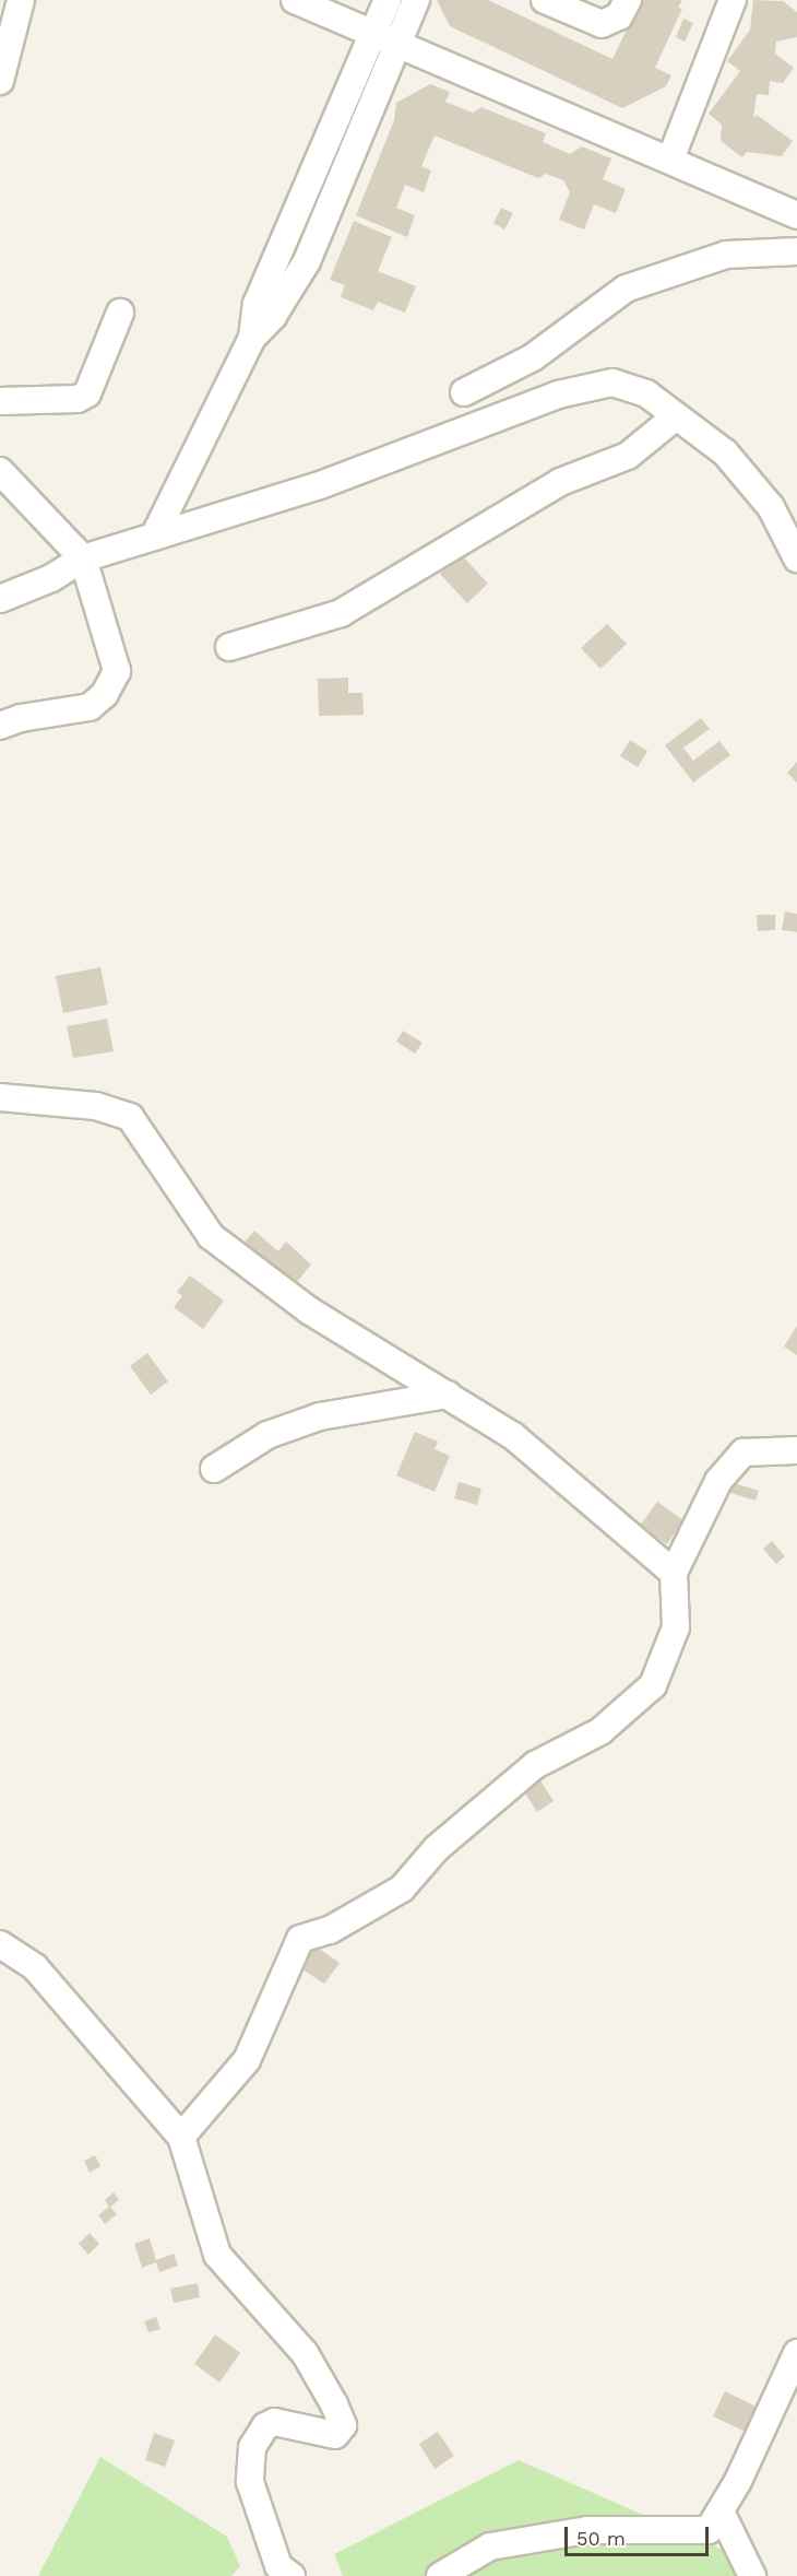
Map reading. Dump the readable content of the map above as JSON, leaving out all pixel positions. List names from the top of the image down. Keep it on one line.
{"scale_bar":"50 m"}
